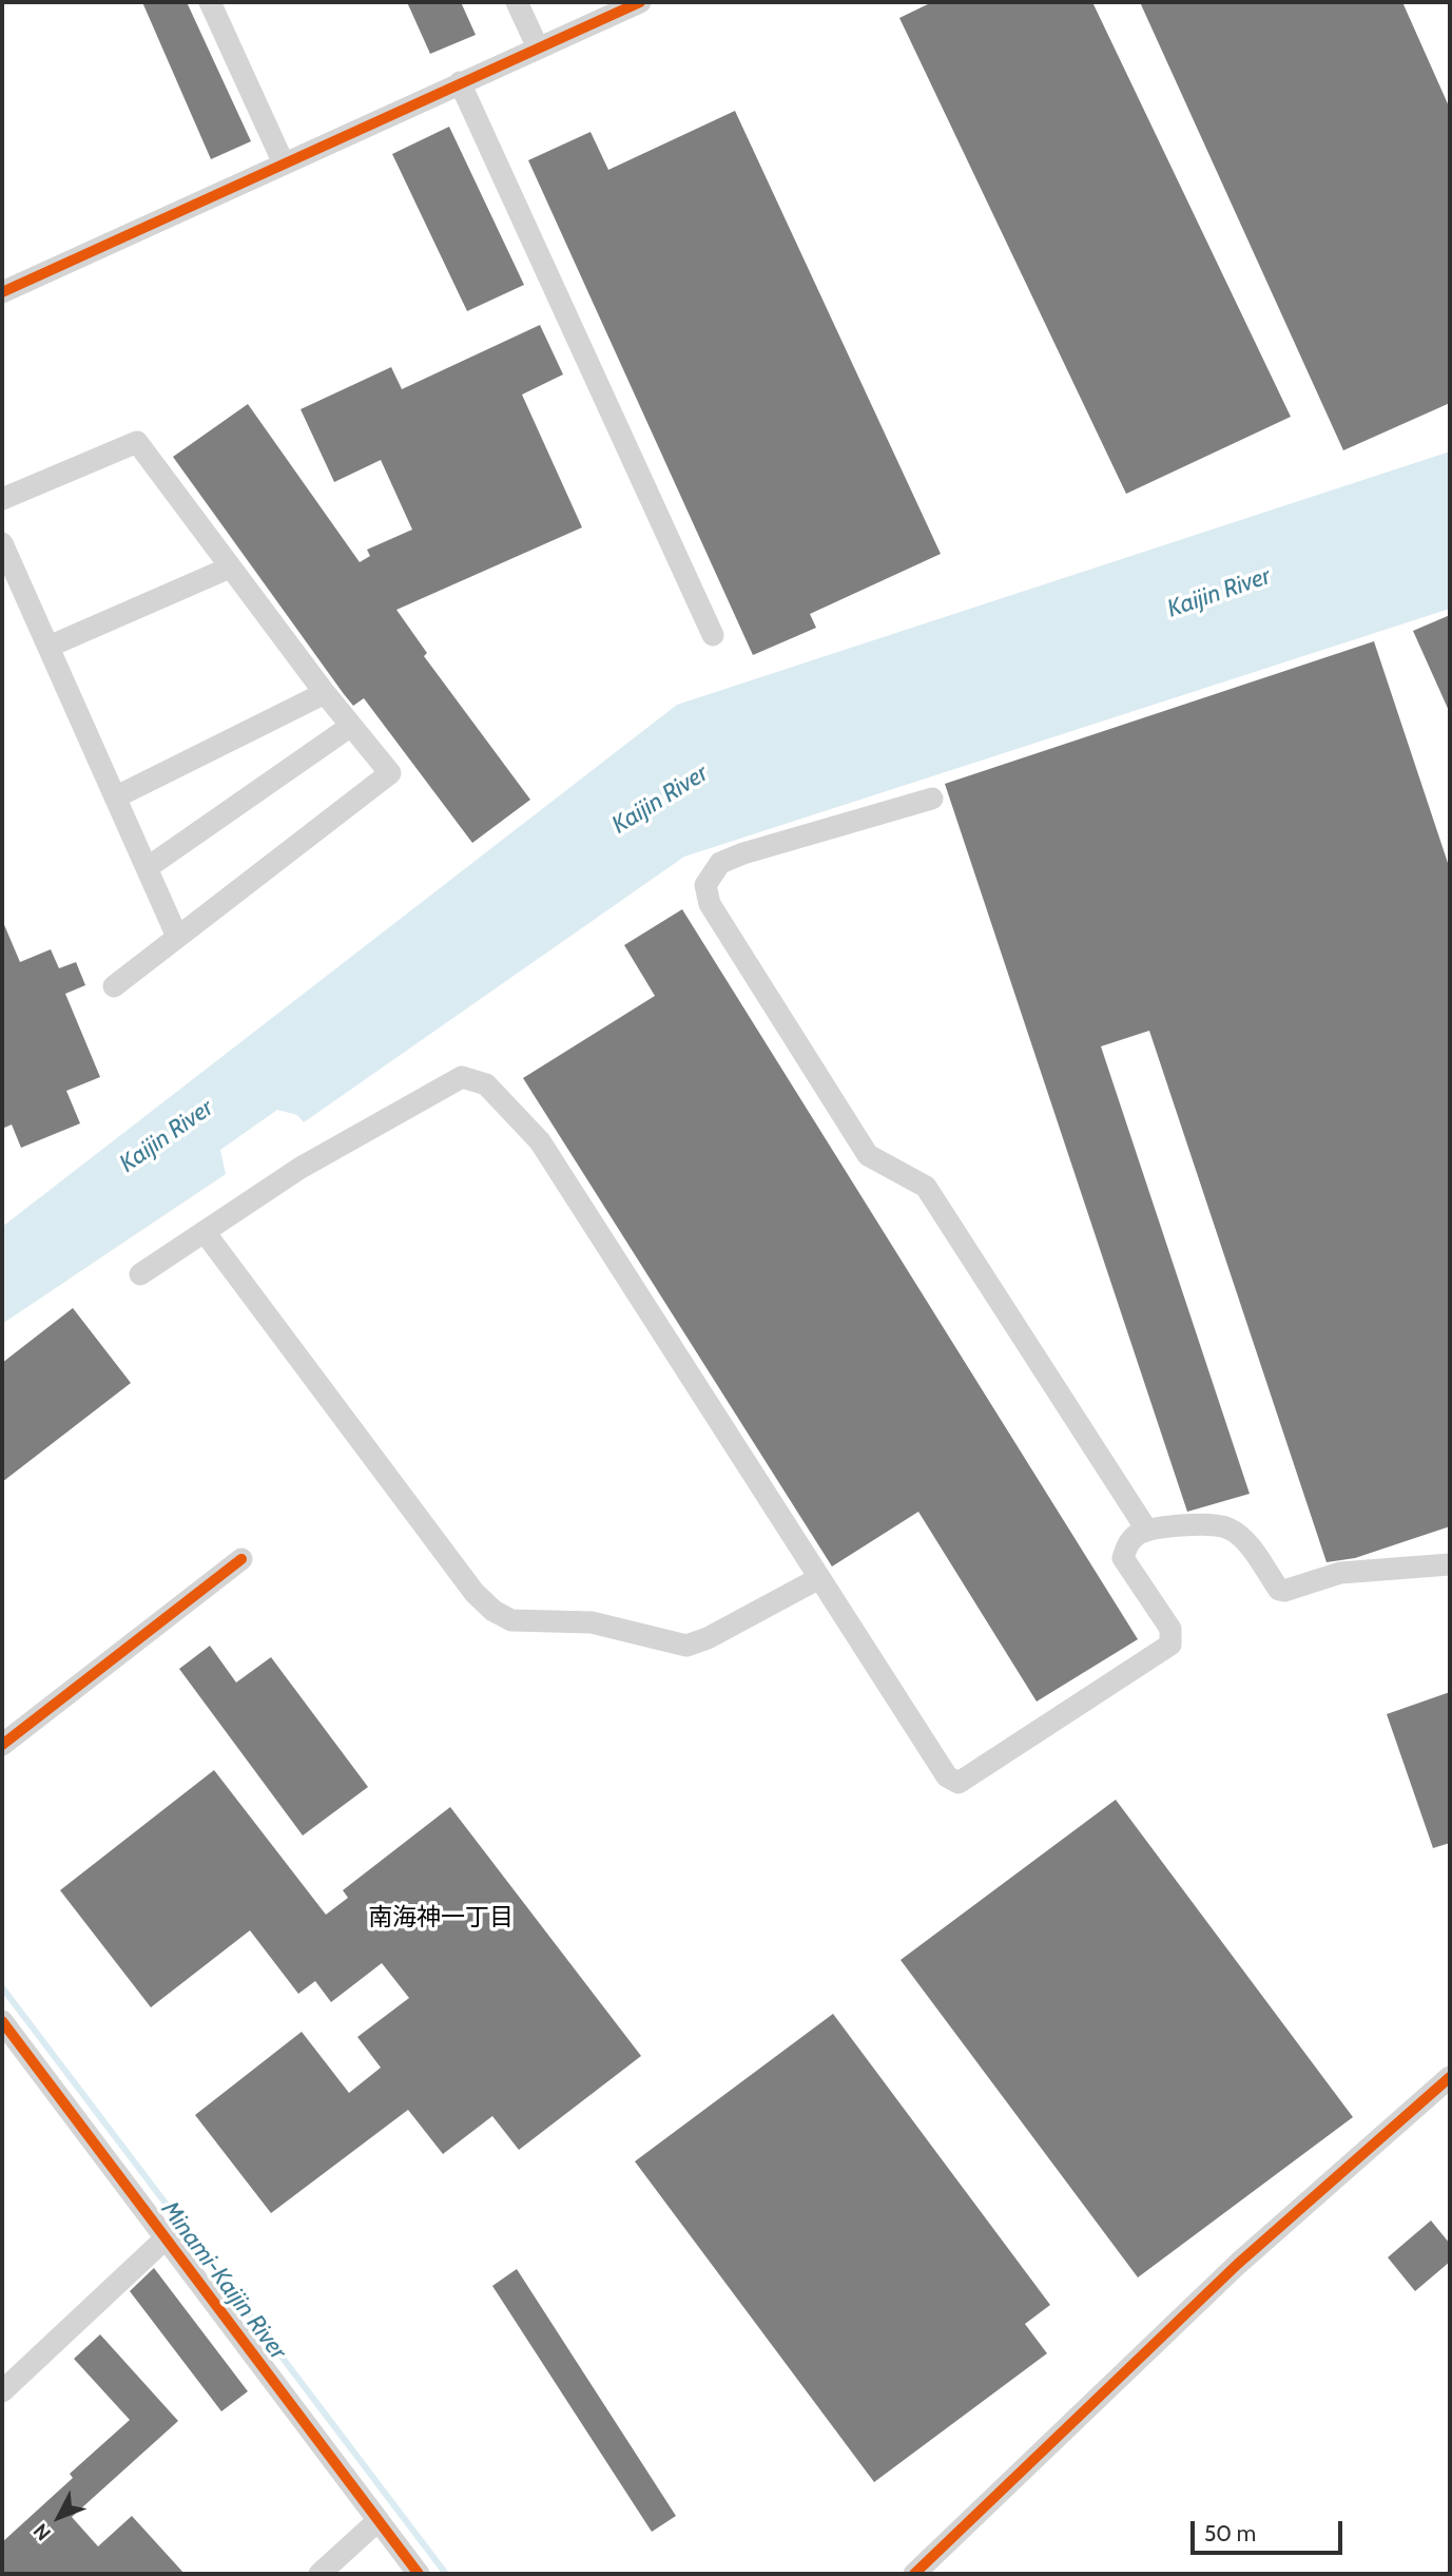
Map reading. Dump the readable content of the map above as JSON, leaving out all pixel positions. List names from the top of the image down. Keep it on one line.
{"districts":["南海神一丁目"],"water":["Kaijin River","Minami-Kaijin River"],"scale_bar":"50 m","north":"bottom left"}
